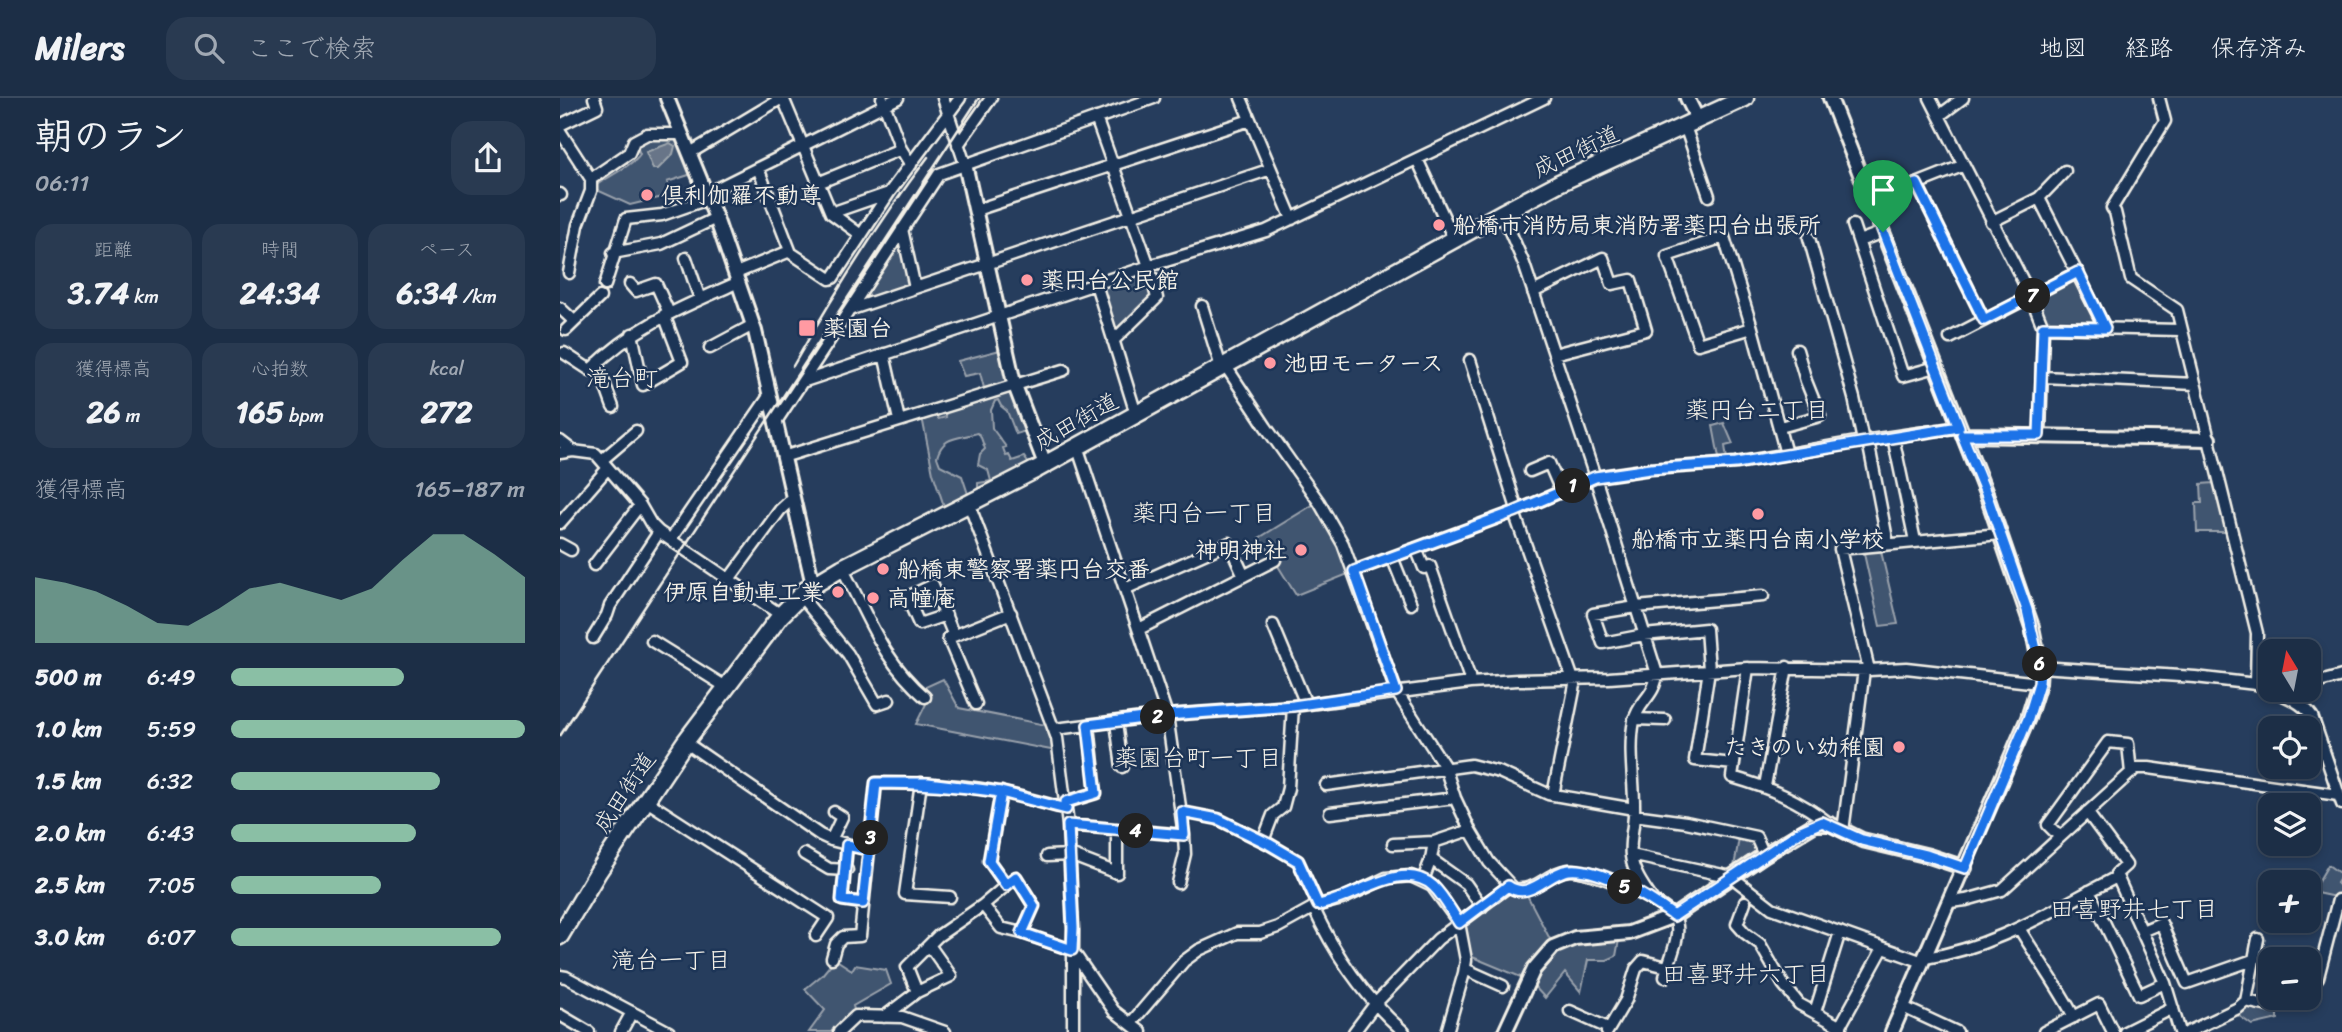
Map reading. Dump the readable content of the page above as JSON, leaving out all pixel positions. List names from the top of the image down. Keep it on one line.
{"streets":{"highway":["成田街道"]},"districts":["滝台町","薬円台二丁目","薬円台一丁目","薬園台町一丁目","田喜野井七丁目","滝台一丁目","田喜野井六丁目"],"places":{"other":["倶利伽羅不動尊","船橋市消防局東消防署薬円台出張所","薬円台公民館","池田モータース","船橋市立薬円台南小学校","神明神社","船橋東警察署薬円台交番","伊原自動車工業","高幢庵","たきのい幼稚園"],"transit":["薬園台"]},"north":"top","page":{"header":"Milers","search":"ここで検索","nav":["地図","経路","保存済み"],"heading":["朝のラン","06:11"],"stats":[["距離","3.74 km"],["時間","24:34"],["ペース","6:34 /km"],["獲得標高","26 m"],["心拍数","165 bpm"],["kcal","272"]],"pins":["7","1","6","2","4","3","5"],"chart":["獲得標高","165–187 m"],"map_buttons":["+","−"],"list":[{"name":"500 m","note":"6:49"},{"name":"1.0 km","note":"5:59"},{"name":"1.5 km","note":"6:32"},{"name":"2.0 km","note":"6:43"},{"name":"2.5 km","note":"7:05"},{"name":"3.0 km","note":"6:07"}]}}
